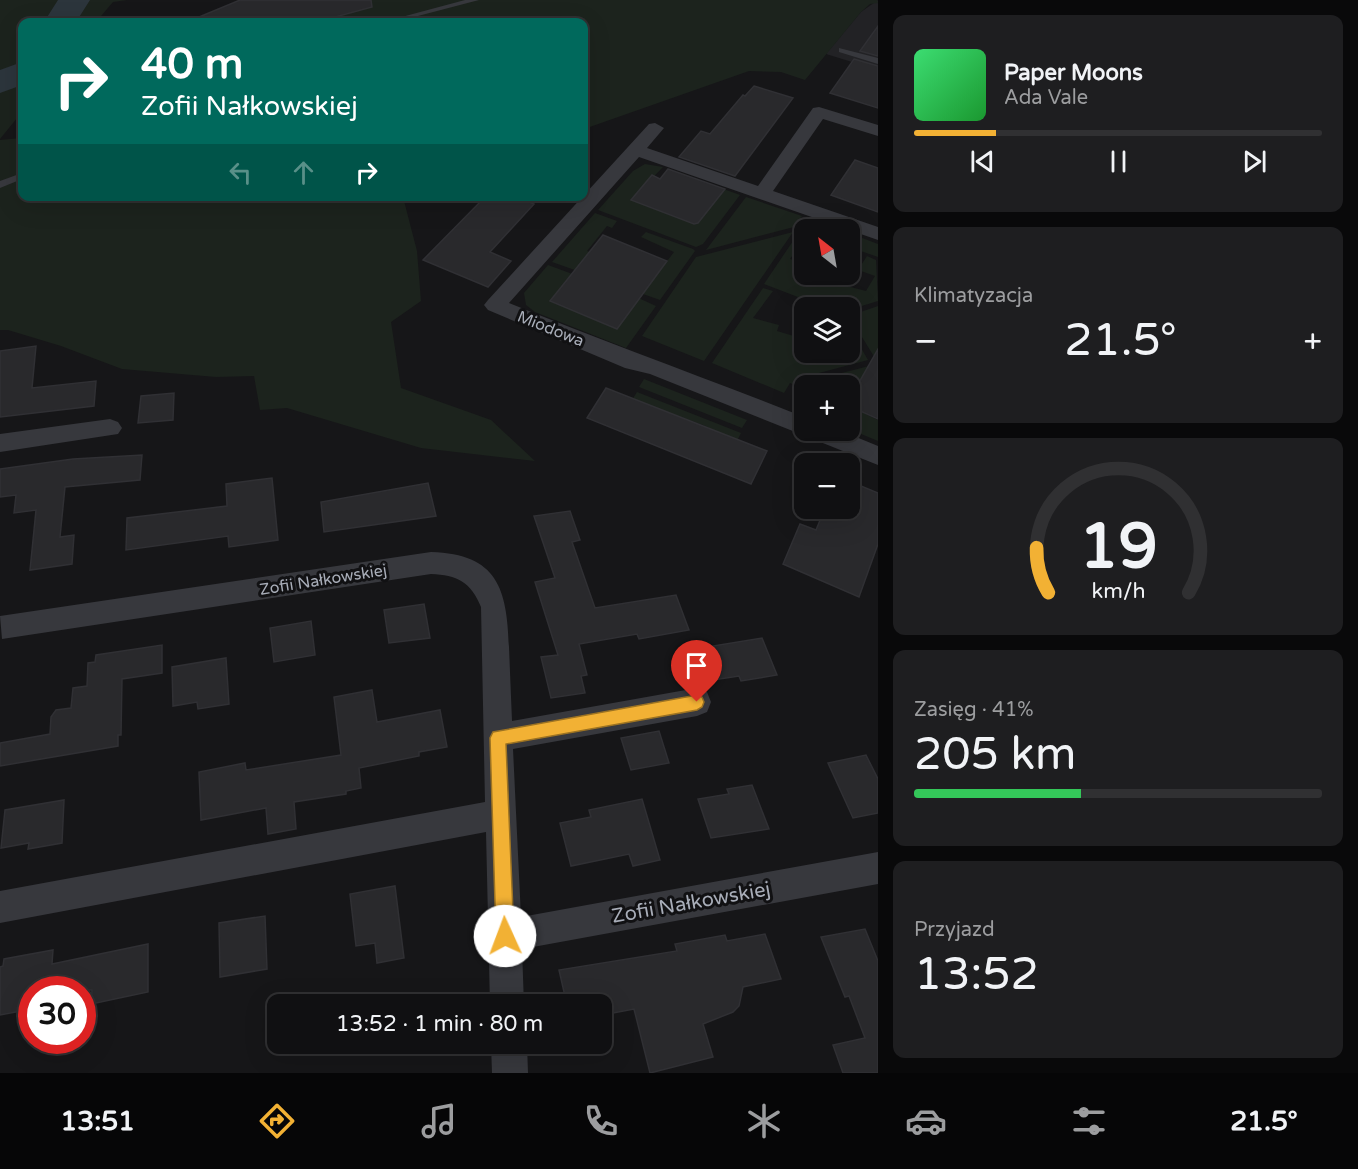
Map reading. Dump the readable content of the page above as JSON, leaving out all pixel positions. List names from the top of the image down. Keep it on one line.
{"streets":{"street":["Miodowa","Zofii Nałkowskiej"]},"north":"top left","page":{"turn":["40 m","Zofii Nałkowskiej"],"song":["Paper Moons","Ada Vale"],"map_buttons":["+","−"],"tile":["Klimatyzacja",["Zasięg · 41%","205 km"],["Przyjazd","13:52"]],"heat":["−","21.5°","+"],"limit":"30","trip":"13:52 · 1 min · 80 m","tabs":["13:51","21.5°"],"gauge":["19","km/h"]}}
